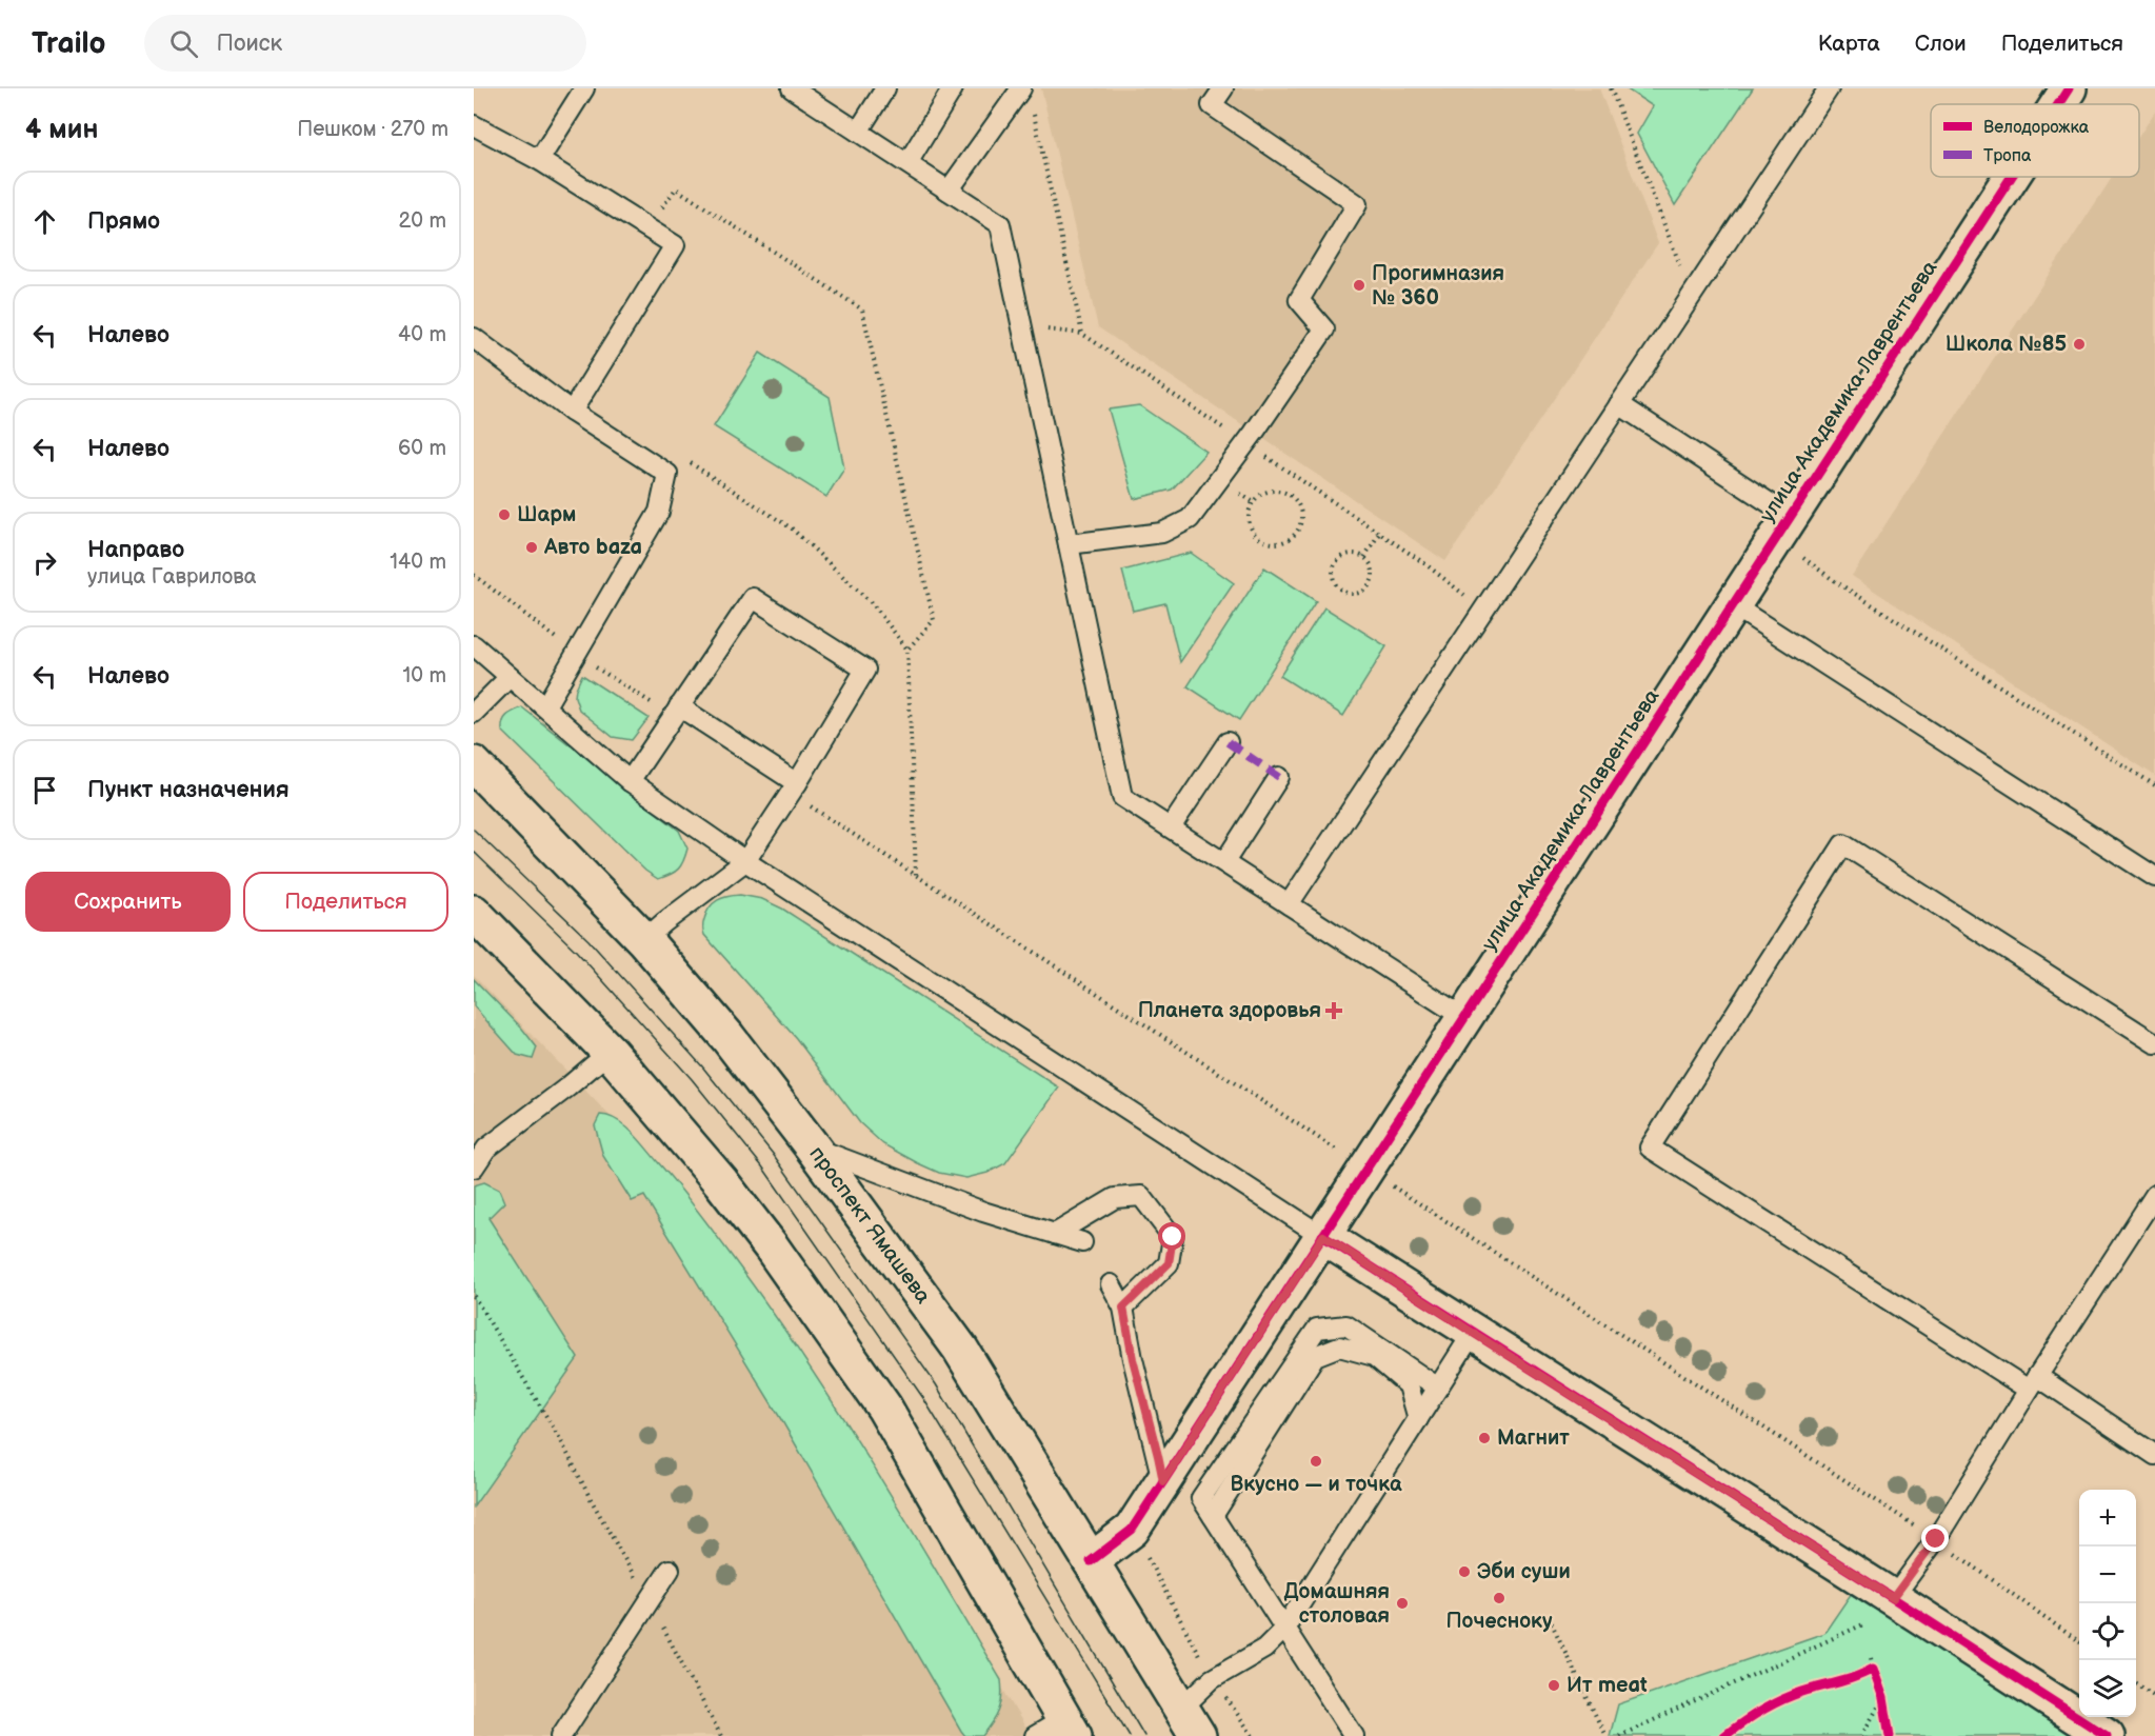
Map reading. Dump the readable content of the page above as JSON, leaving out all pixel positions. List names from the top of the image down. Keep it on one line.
{"streets":{"street":["улица Академика Лаврентьева","проспект Ямашева"]},"crossings":[["улица Академика Лаврентьева","проспект Ямашева"]],"places":{"other":["Прогимназия № 360","Школа №85","Шарм","Авто baza","Магнит","Вкусно — и точка","Эби суши","Почесноку","Домашняя столовая","Ит meat"],"health":["Планета здоровья"]},"legend":["Велодорожка","Тропа"],"page":{"header":"Trailo","search":"Поиск","nav":["Карта","Слои","Поделиться"],"heading":["4 мин","Пешком · 270 m"],"list":[["Прямо","20 m"],["Налево","40 m"],["Налево","60 m"],["Направо","улица Гаврилова","140 m"],["Налево","10 m"],"Пункт назначения"],"buttons":["Сохранить","Поделиться"],"map_buttons":["+","−"]}}
